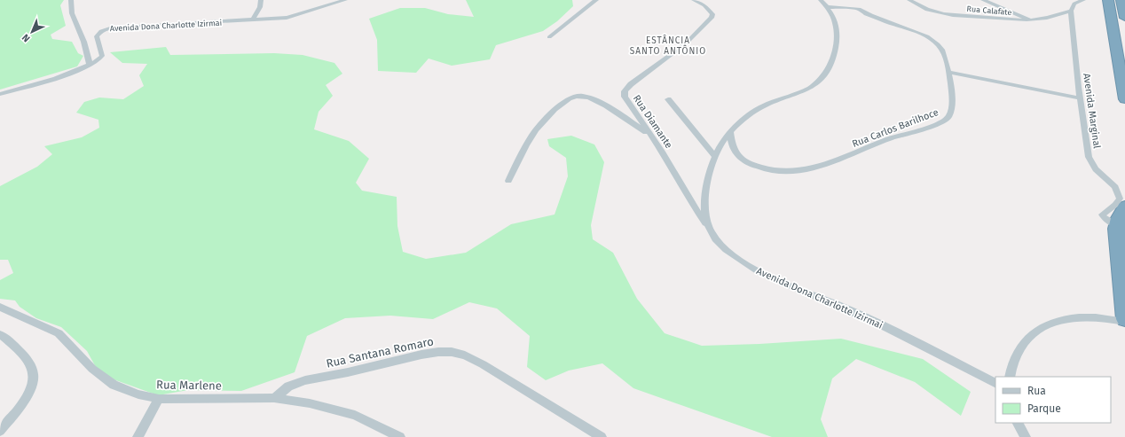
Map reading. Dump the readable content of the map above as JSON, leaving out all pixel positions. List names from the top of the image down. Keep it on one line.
{"streets":{"street":["Rua Calafate","Avenida Dona Charlotte Izirmai","Avenida Marginal","Rua Diamante","Rua Carlos Barilhoce","Rua Santana Romaro","Rua Marlene"]},"crossings":[["Rua Calafate","Avenida Marginal"],["Avenida Dona Charlotte Izirmai","Rua Diamante"],["Avenida Dona Charlotte Izirmai","Rua Carlos Barilhoce"],["Rua Santana Romaro","Rua Marlene"]],"districts":["ESTÂNCIA SANTO ANTÔNIO"],"legend":["Rua","Parque"],"north":"bottom left"}
